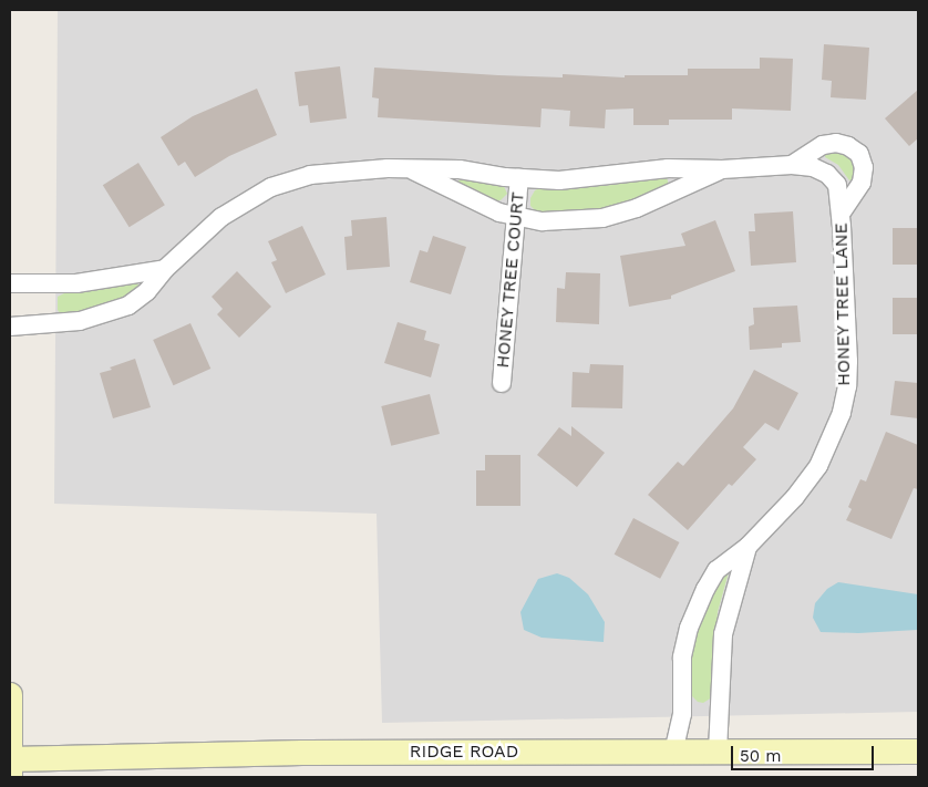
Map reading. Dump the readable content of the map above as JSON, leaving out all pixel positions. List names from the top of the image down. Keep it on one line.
{"streets":{"street":["HONEY TREE COURT","HONEY TREE LANE","RIDGE ROAD"]},"crossings":[["HONEY TREE COURT","HONEY TREE LANE"],["HONEY TREE LANE","RIDGE ROAD"]],"scale_bar":"50 m"}
